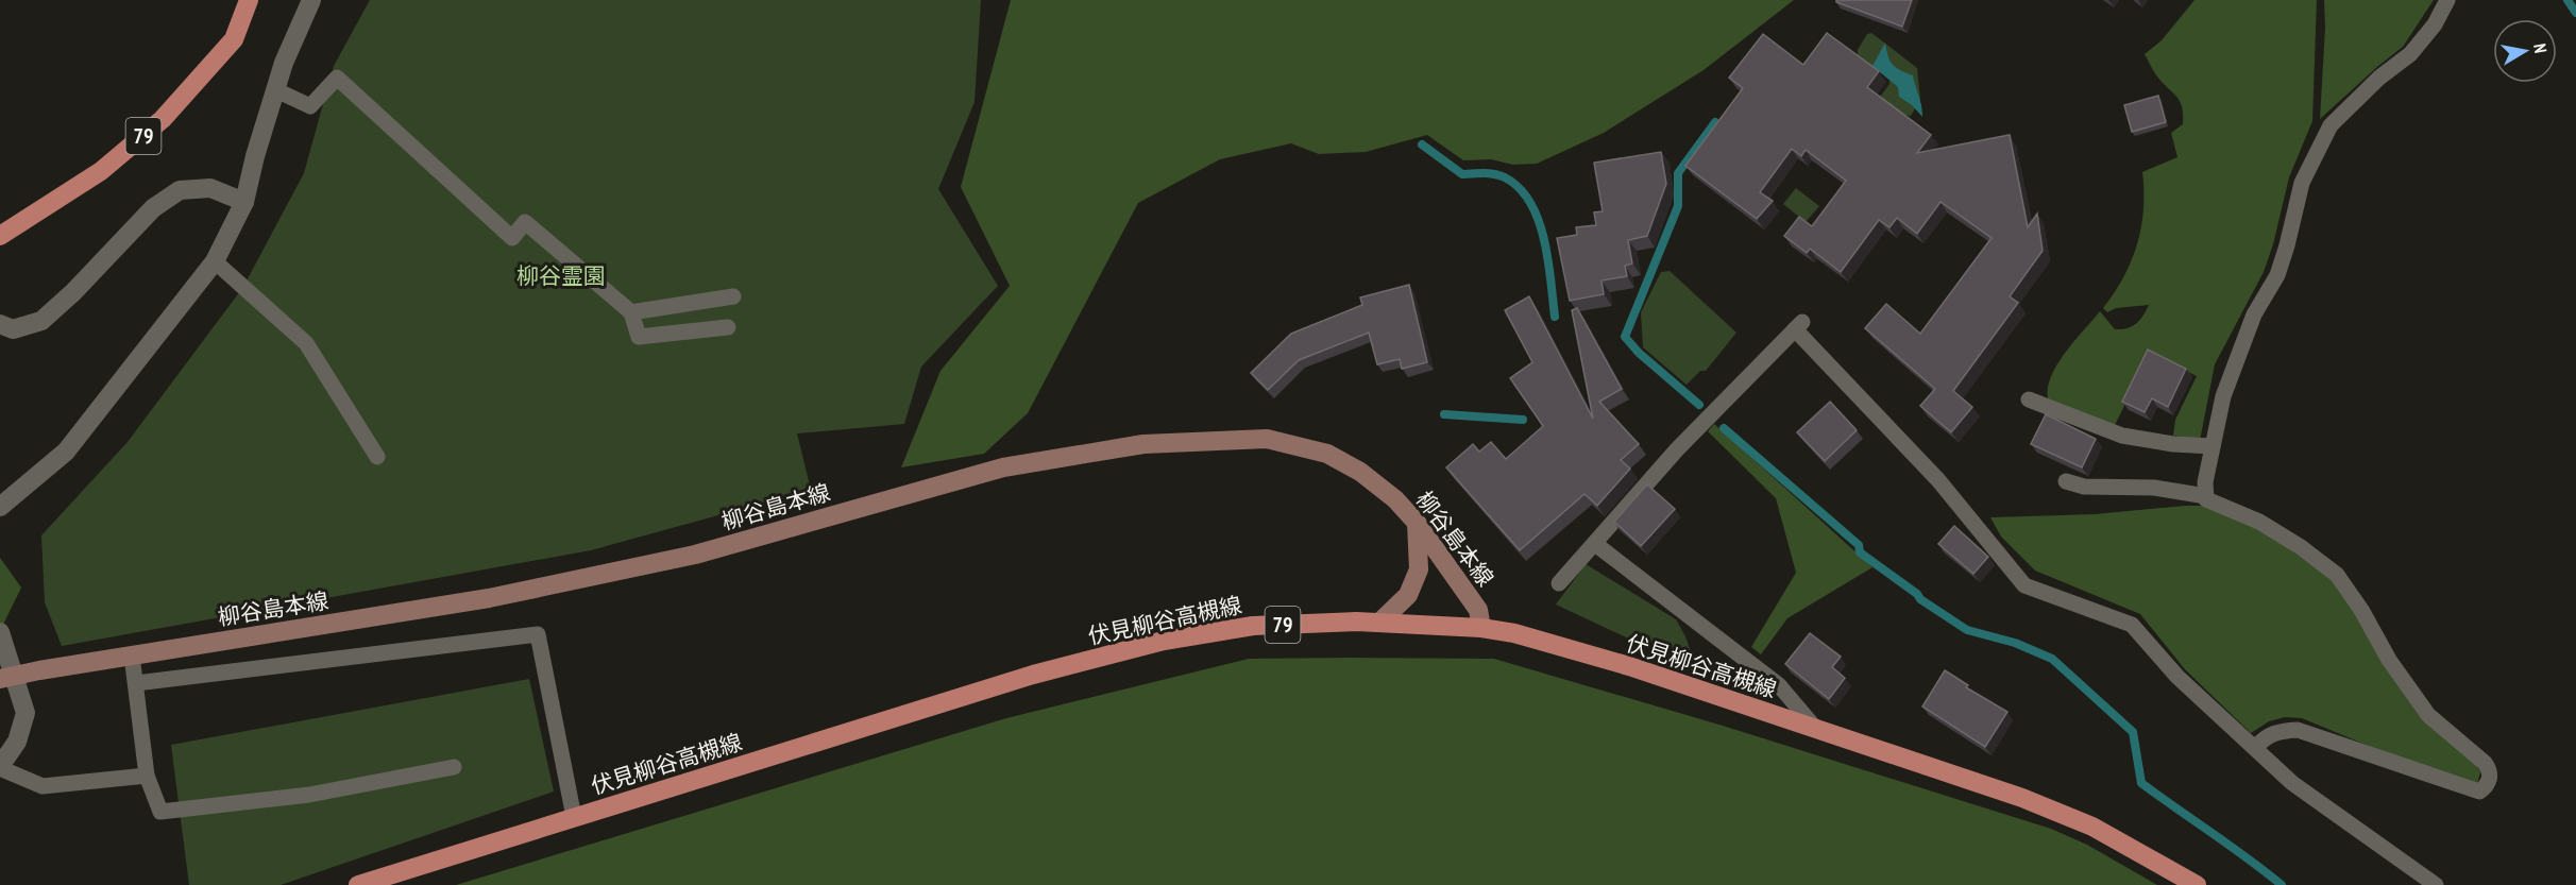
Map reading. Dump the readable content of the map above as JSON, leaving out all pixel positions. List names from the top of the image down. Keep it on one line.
{"streets":{"main road":["79","柳谷島本線","伏見柳谷高槻線"]},"crossings":[["柳谷島本線","伏見柳谷高槻線"]],"parks":["柳谷霊園"],"north":"right"}
